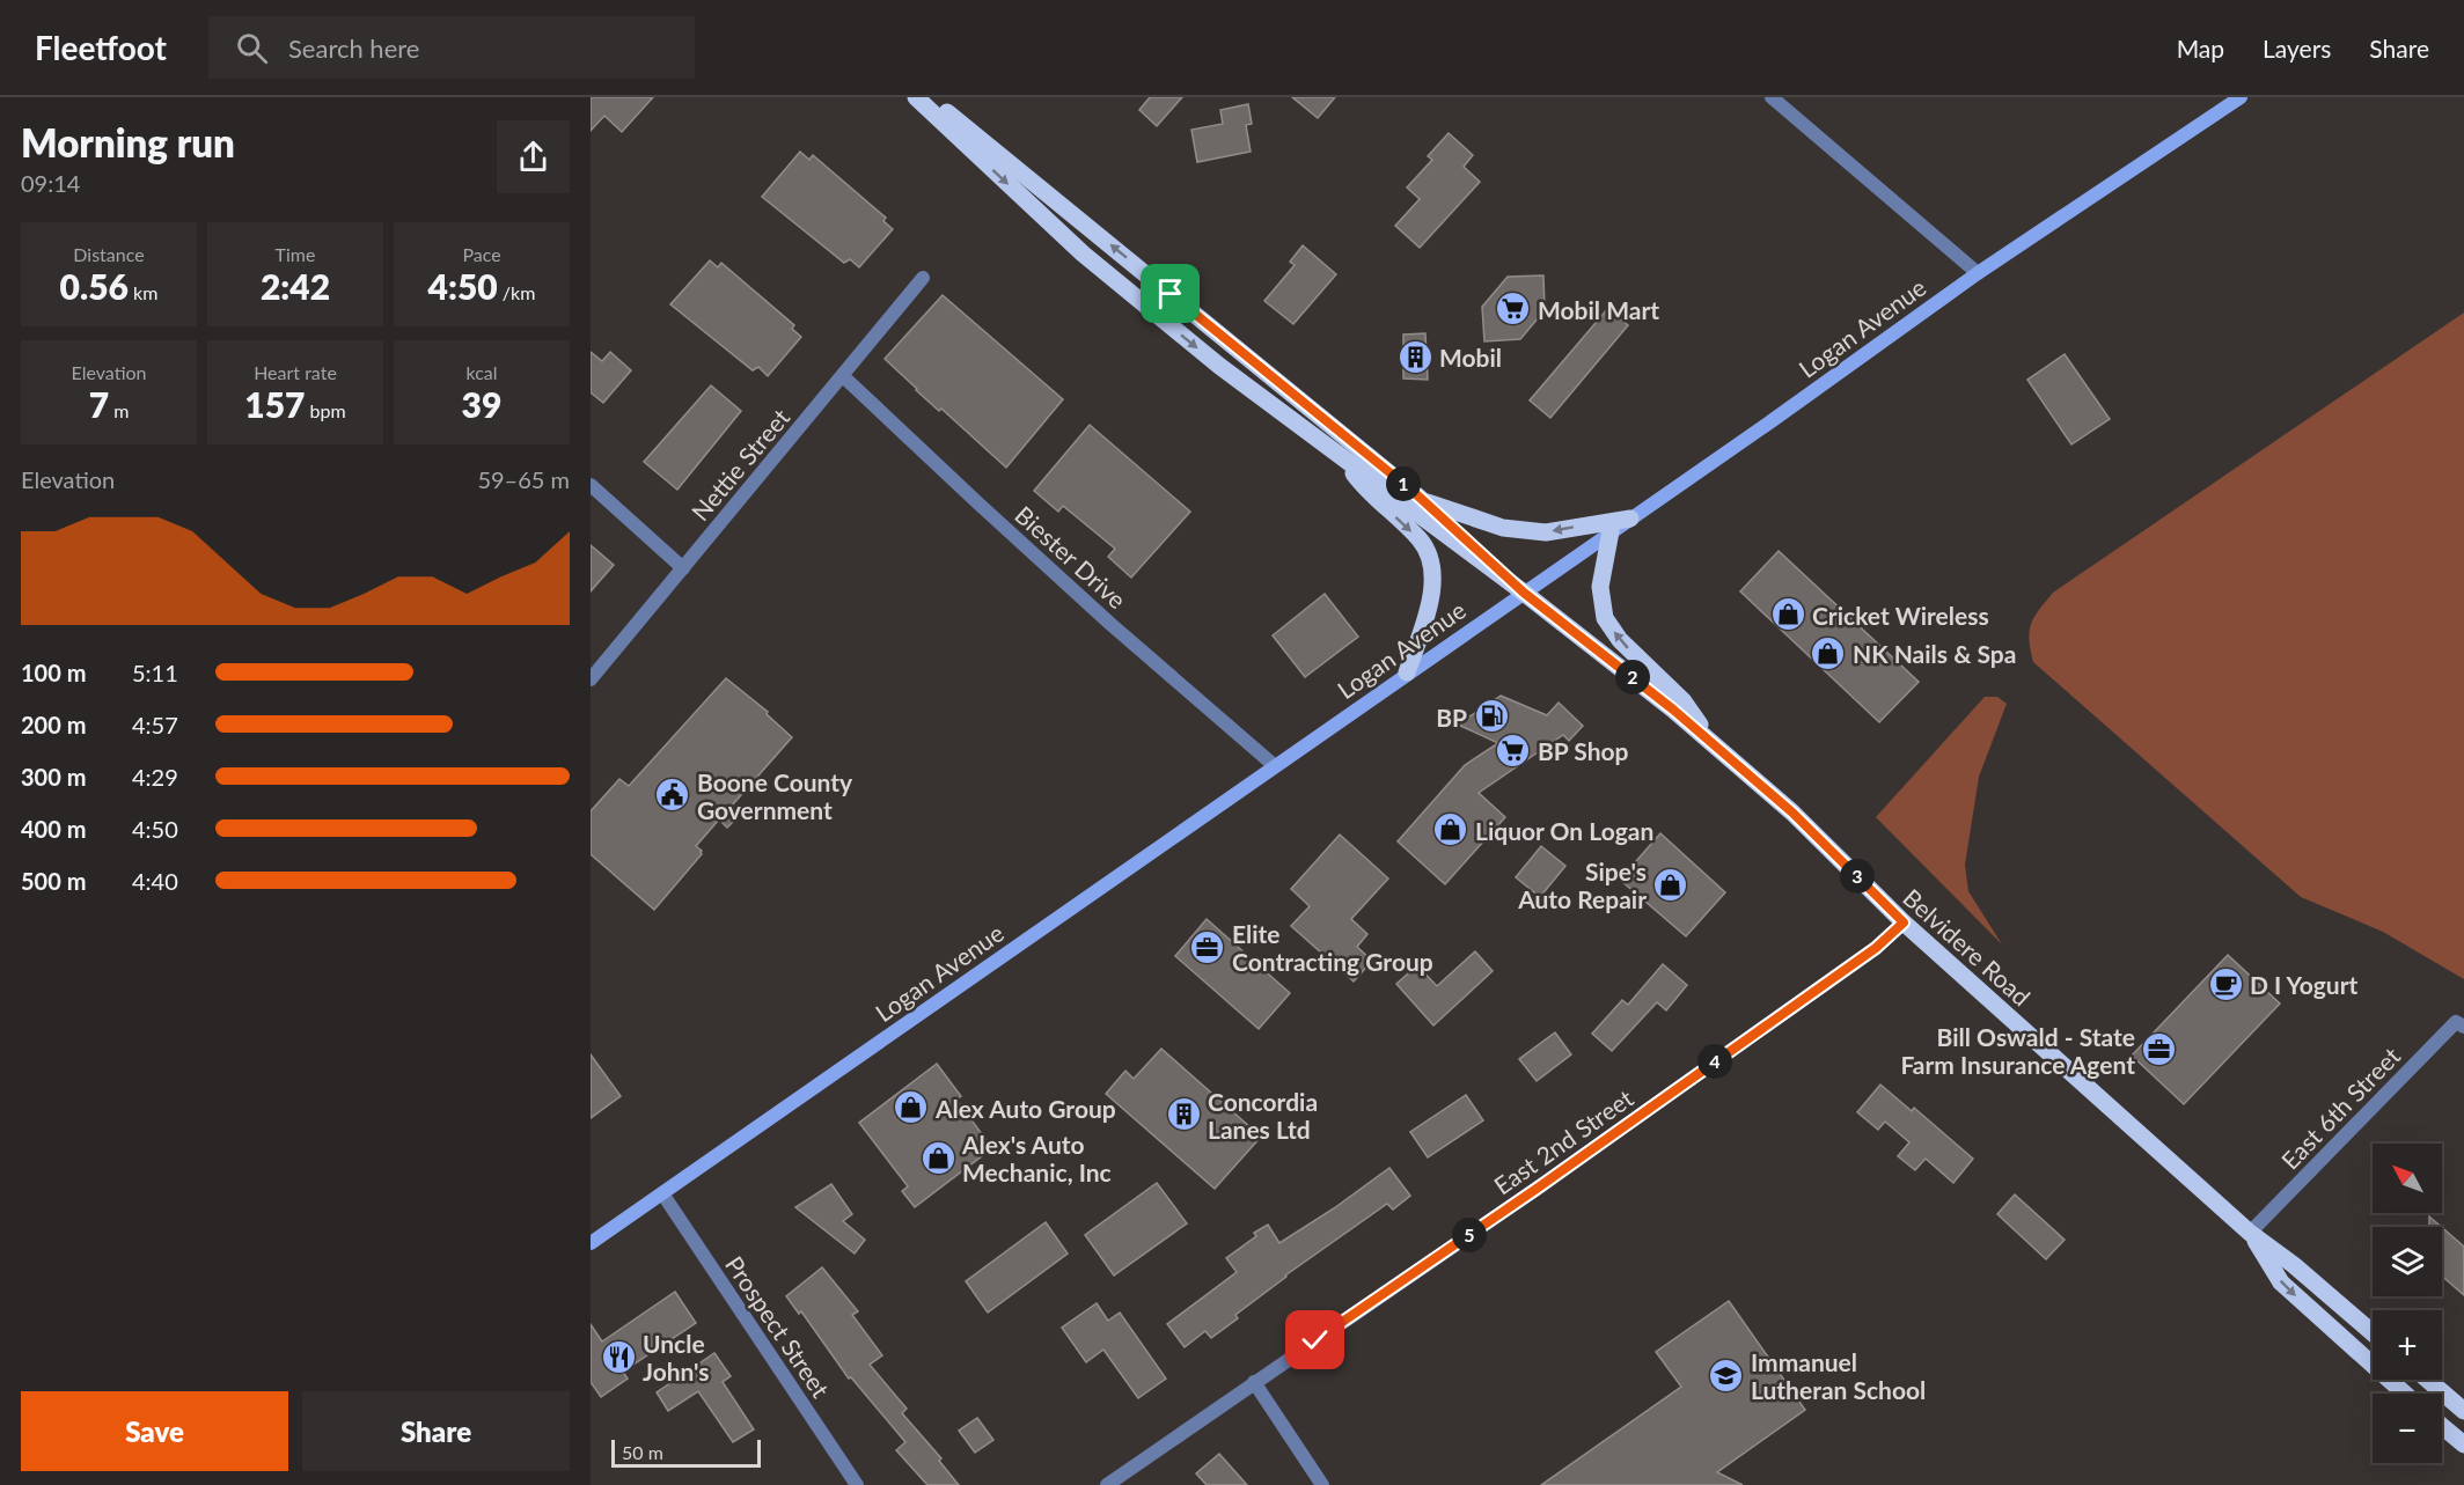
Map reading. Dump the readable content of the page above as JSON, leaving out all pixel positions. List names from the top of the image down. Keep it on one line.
{"streets":{"main road":["Logan Avenue","Belvidere Road"],"street":["Nettie Street","Biester Drive","East 6th Street","East 2nd Street","Prospect Street"]},"crossings":[["Logan Avenue","Biester Drive"],["Logan Avenue","Belvidere Road"],["Logan Avenue","Prospect Street"],["Nettie Street","Biester Drive"],["Belvidere Road","East 6th Street"],["Belvidere Road","East 2nd Street"]],"places":{"supermarket":["Mobil Mart","BP Shop"],"building":["Mobil","Concordia Lanes Ltd"],"shop":["Cricket Wireless","NK Nails & Spa","Liquor On Logan","Sipe's Auto Repair","Alex Auto Group","Alex's Auto Mechanic, Inc"],"fuel station":["BP"],"public building":["Boone County Government"],"office":["Elite Contracting Group","Bill Oswald - State Farm Insurance Agent"],"cafe":["D I Yogurt"],"restaurant":["Uncle John's"],"school or university":["Immanuel Lutheran School"]},"scale_bar":"50 m","north":"top left","page":{"header":"Fleetfoot","search":"Search here","nav":["Map","Layers","Share"],"heading":["Morning run","09:14"],"stats":[["Distance","0.56 km"],["Time","2:42"],["Pace","4:50 /km"],["Elevation","7 m"],["Heart rate","157 bpm"],["kcal","39"]],"chart":["Elevation","59–65 m"],"pins":["1","2","3","4","5"],"list":[{"name":"100 m","note":"5:11"},{"name":"200 m","note":"4:57"},{"name":"300 m","note":"4:29"},{"name":"400 m","note":"4:50"},{"name":"500 m","note":"4:40"}],"map_buttons":["+","−"],"buttons":["Save","Share"],"scale":"50 m"}}
